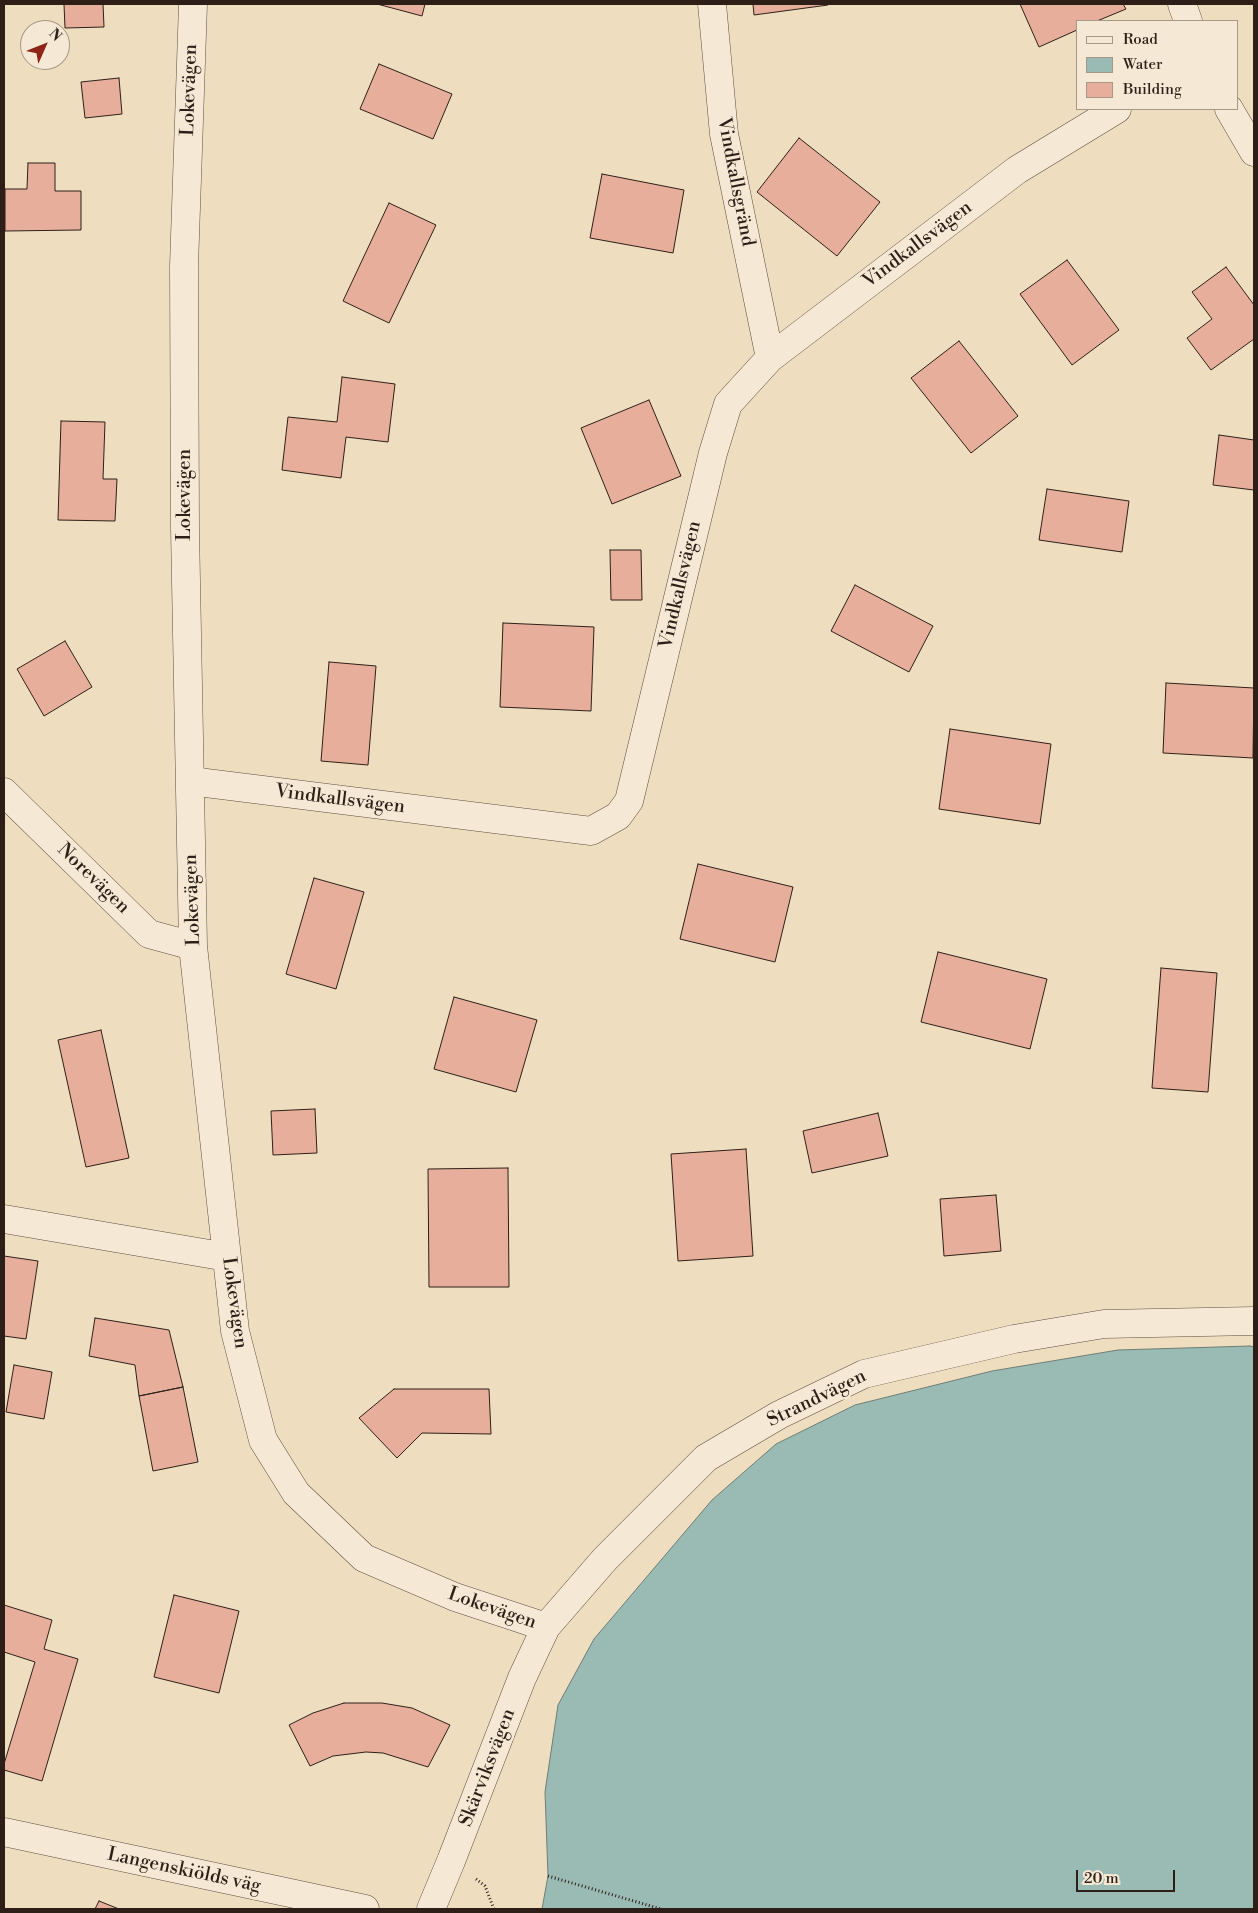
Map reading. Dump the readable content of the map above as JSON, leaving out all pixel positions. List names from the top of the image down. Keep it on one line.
{"streets":{"street":["Lokevägen","Vindkallsgränd","Vindkallsvägen","Norevägen","Strandvägen","Skärviksvägen","Langenskiölds väg"]},"crossings":[["Lokevägen","Vindkallsvägen"],["Lokevägen","Norevägen"],["Lokevägen","Strandvägen"],["Lokevägen","Skärviksvägen"],["Vindkallsgränd","Vindkallsvägen"],["Strandvägen","Skärviksvägen"]],"legend":["Road","Water","Building"],"scale_bar":"20 m","north":"top right"}
